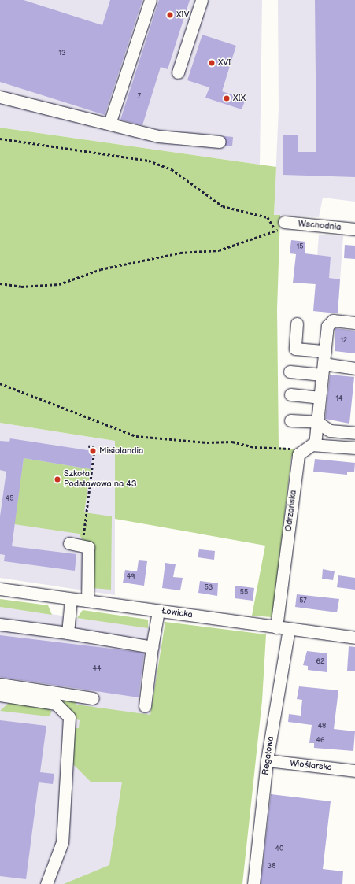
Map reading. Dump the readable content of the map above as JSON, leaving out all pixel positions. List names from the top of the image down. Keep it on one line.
{"streets":{"street":["Wschodnia","Odrzańska","Łowicka","Regatowa","Wioślarska"]},"crossings":[["Odrzańska","Łowicka"],["Łowicka","Regatowa"],["Regatowa","Wioślarska"]],"places":["XIV","XVI","XIX","Misiolandia","Szkoła Podstawowa na 43"],"house_numbers":["13","7","15","12","14","45","49","53","55","57","62","44","48","46","40","38"]}
